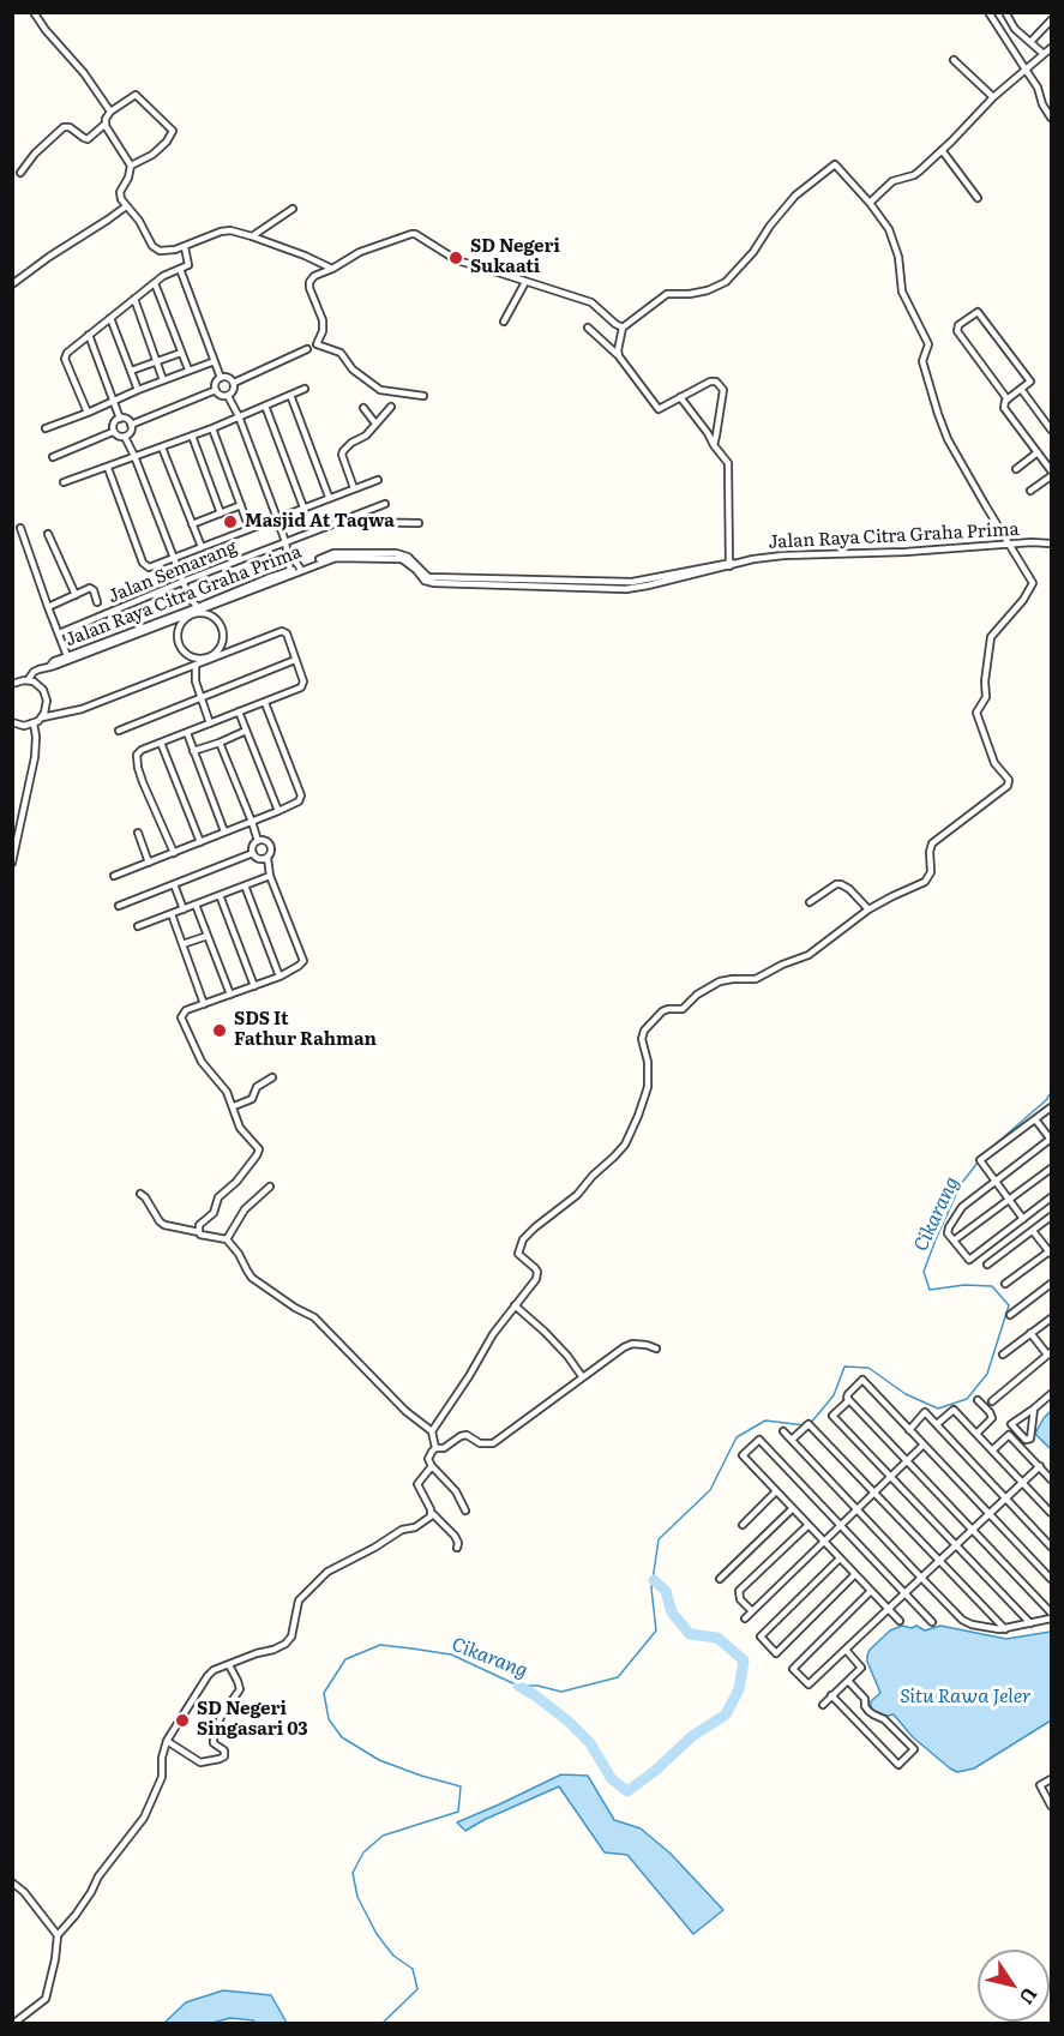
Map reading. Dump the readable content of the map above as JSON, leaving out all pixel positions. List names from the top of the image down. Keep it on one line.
{"streets":{"street":["Jalan Raya Citra Graha Prima","Jalan Semarang"]},"water":["Cikarang","Situ Rawa Jeler"],"places":["SD Negeri Sukaati","Masjid At Taqwa","SDS It Fathur Rahman","SD Negeri Singasari 03"],"north":"bottom right"}
